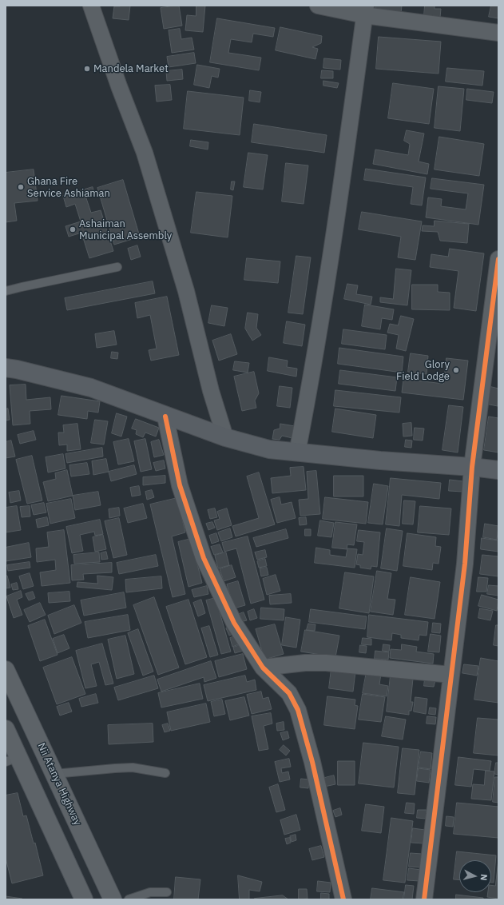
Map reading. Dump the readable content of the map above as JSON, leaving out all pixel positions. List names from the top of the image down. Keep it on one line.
{"streets":{"main road":["Nii Atanya Highway"]},"places":["Mandela Market","Ghana Fire Service Ashiaman","Ashaiman Municipal Assembly","Glory Field Lodge"],"north":"right"}
